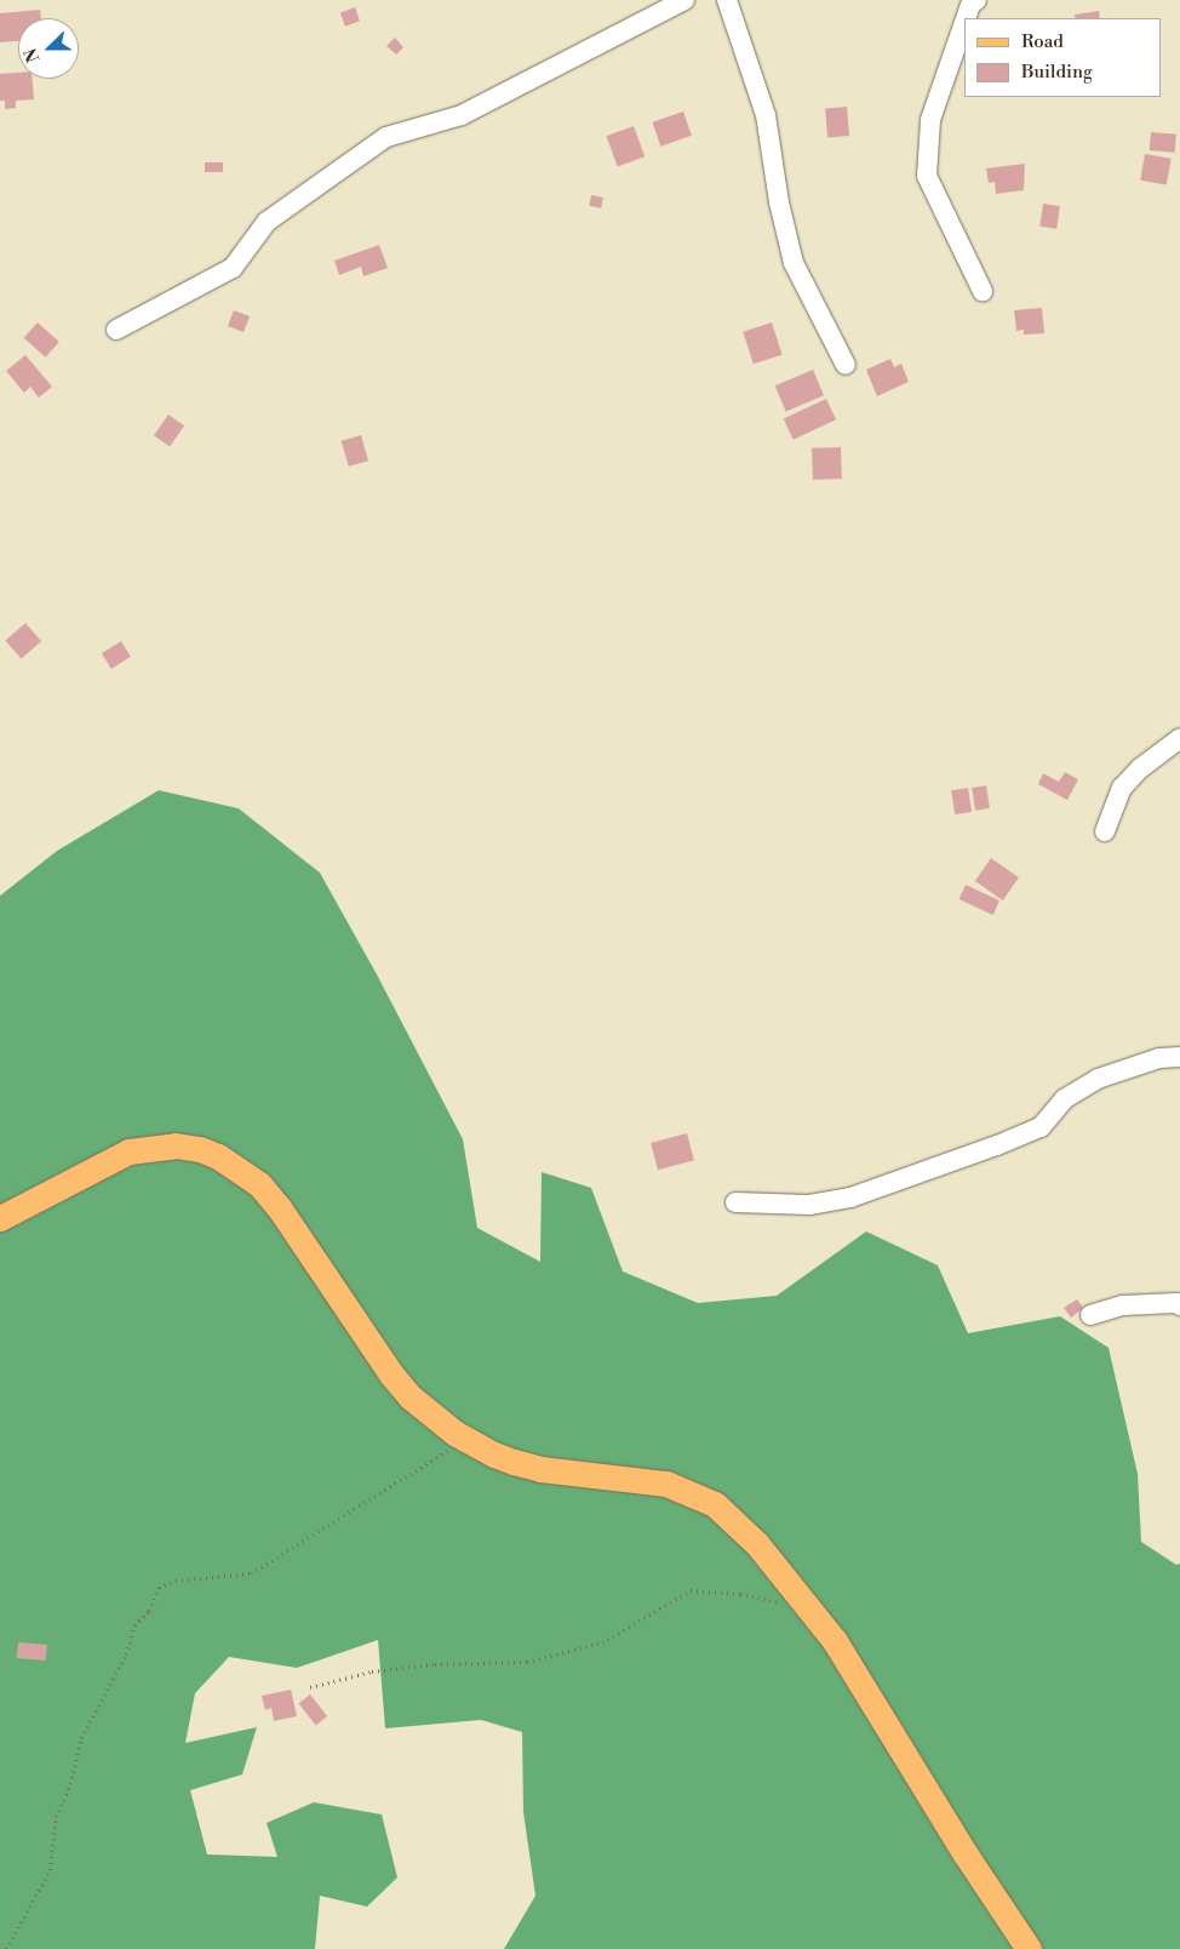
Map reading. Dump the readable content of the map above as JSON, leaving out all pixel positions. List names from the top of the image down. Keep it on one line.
{"legend":["Road","Building"],"north":"left"}
